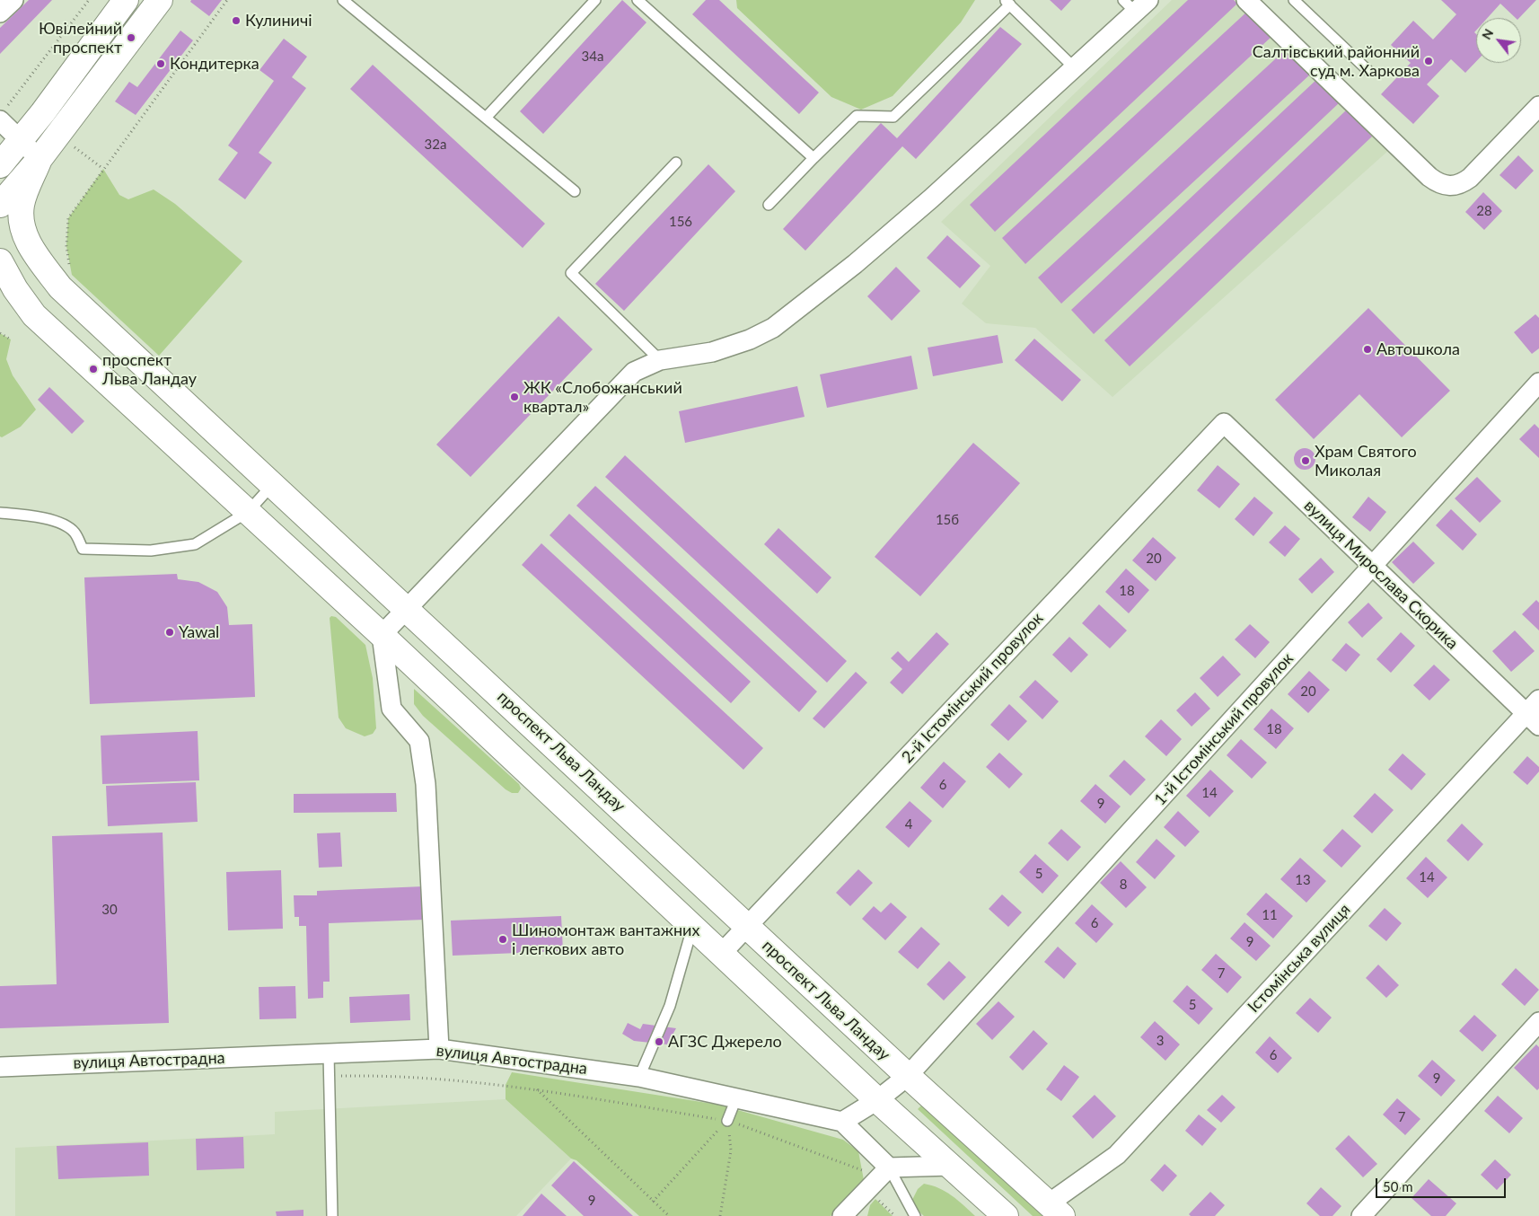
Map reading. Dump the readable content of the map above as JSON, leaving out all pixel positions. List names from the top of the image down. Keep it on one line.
{"streets":{"main road":["проспект Льва Ландау"],"street":["вулиця Мирослава Скорика","2-й Істомінський провулок","1-й Істомінський провулок","Істомінська вулиця","вулиця Автострадна"]},"crossings":[["вулиця Мирослава Скорика","2-й Істомінський провулок"],["вулиця Мирослава Скорика","1-й Істомінський провулок"],["вулиця Мирослава Скорика","Істомінська вулиця"],["2-й Істомінський провулок","проспект Льва Ландау"],["1-й Істомінський провулок","проспект Льва Ландау"],["проспект Льва Ландау","Істомінська вулиця"]],"places":["Кулиничі","Ювілейний проспект","Салтівський районний суд м. Харкова","Кондитерка","Автошкола","проспект Льва Ландау","ЖК «Слобожанський квартал»","Храм Святого Миколая","Yawal","Шиномонтаж вантажних і легкових авто","АГЗС Джерело"],"house_numbers":["34а","32а","28","156","15б","20","18","20","18","6","14","9","4","5","14","13","8","30","11","6","9","7","5","3","6","9","7","9"],"scale_bar":"50 m","north":"top left"}
